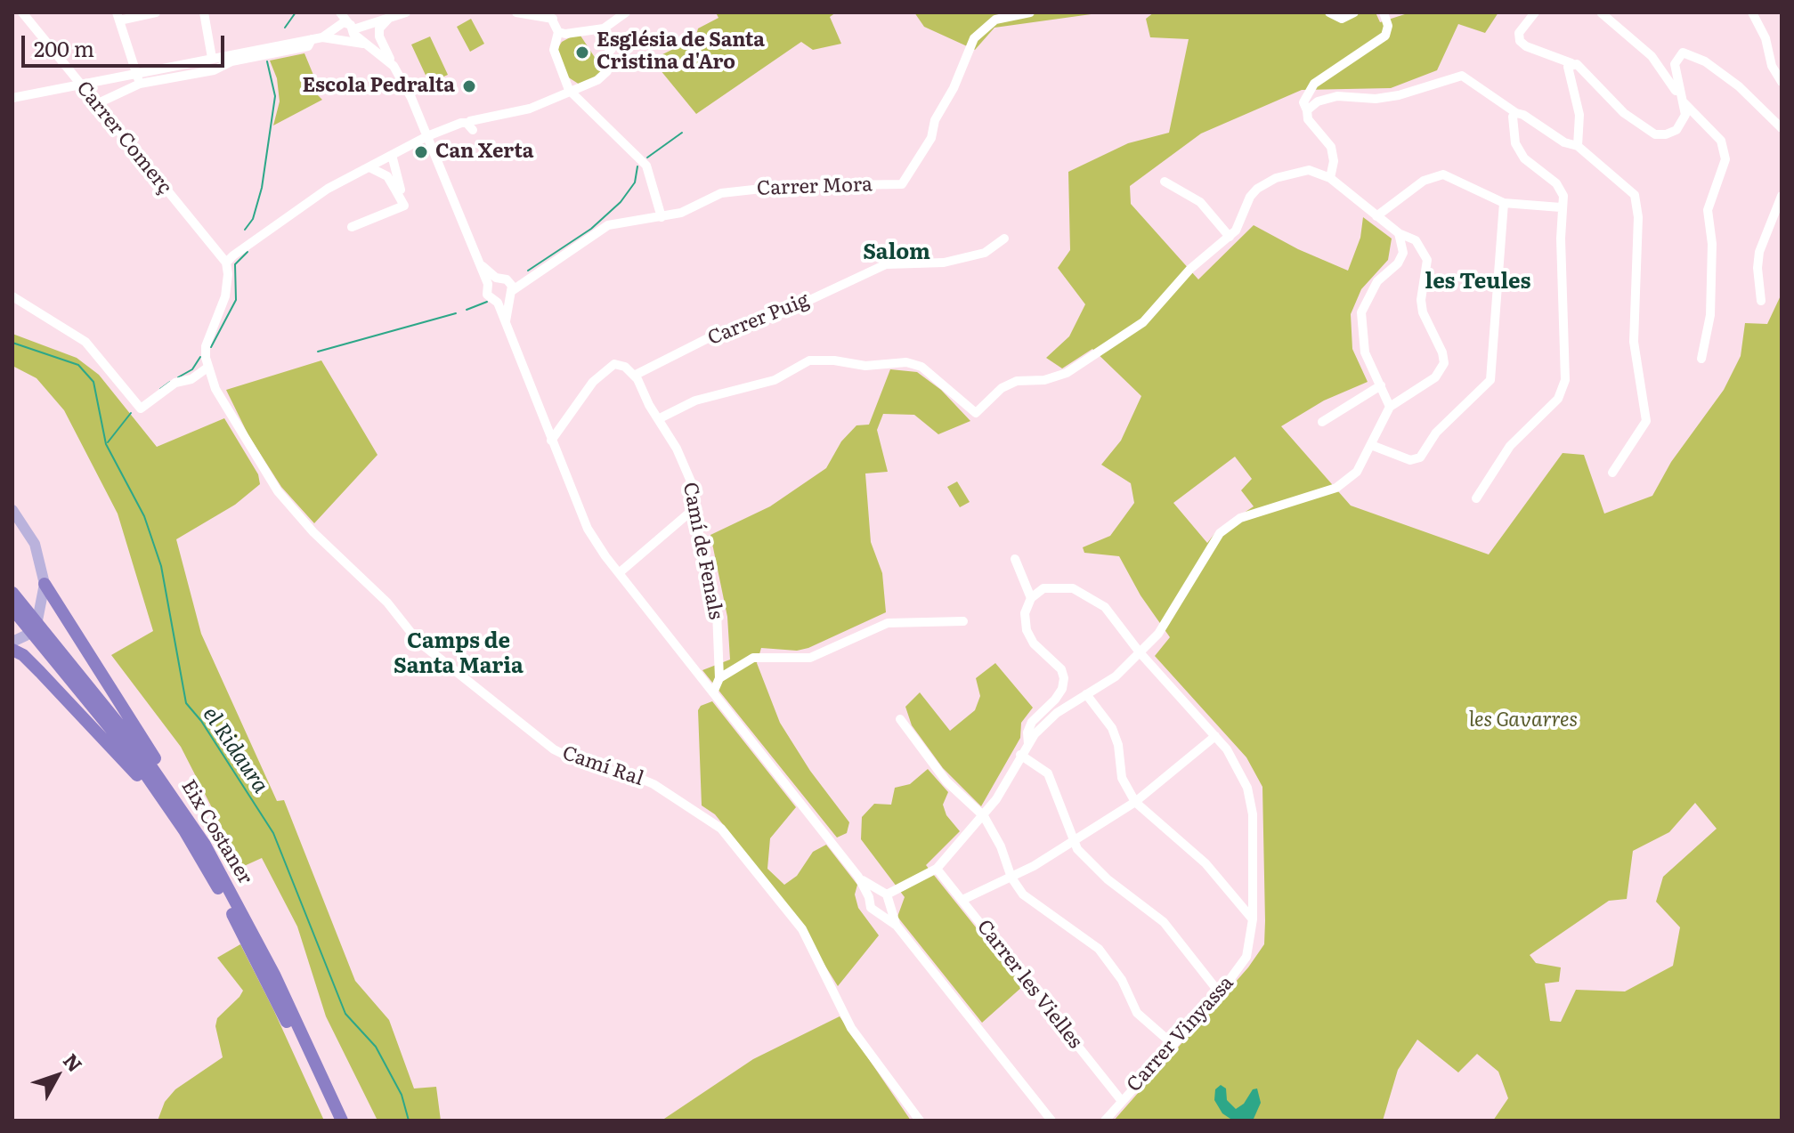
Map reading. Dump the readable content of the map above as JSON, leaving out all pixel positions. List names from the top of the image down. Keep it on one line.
{"streets":{"highway":["Eix Costaner"],"street":["Carrer Comerç","Carrer Mora","Carrer Puig","Camí de Fenals","Camí Ral","Carrer les Vielles","Carrer Vinyassa"]},"crossings":[["Carrer Puig","Camí de Fenals"],["Carrer les Vielles","Carrer Vinyassa"]],"districts":["Salom","les Teules","Camps de Santa Maria"],"water":["el Ridaura"],"parks":["les Gavarres"],"places":["Església de Santa Cristina d'Aro","Escola Pedralta","Can Xerta"],"scale_bar":"200 m","north":"top right"}
